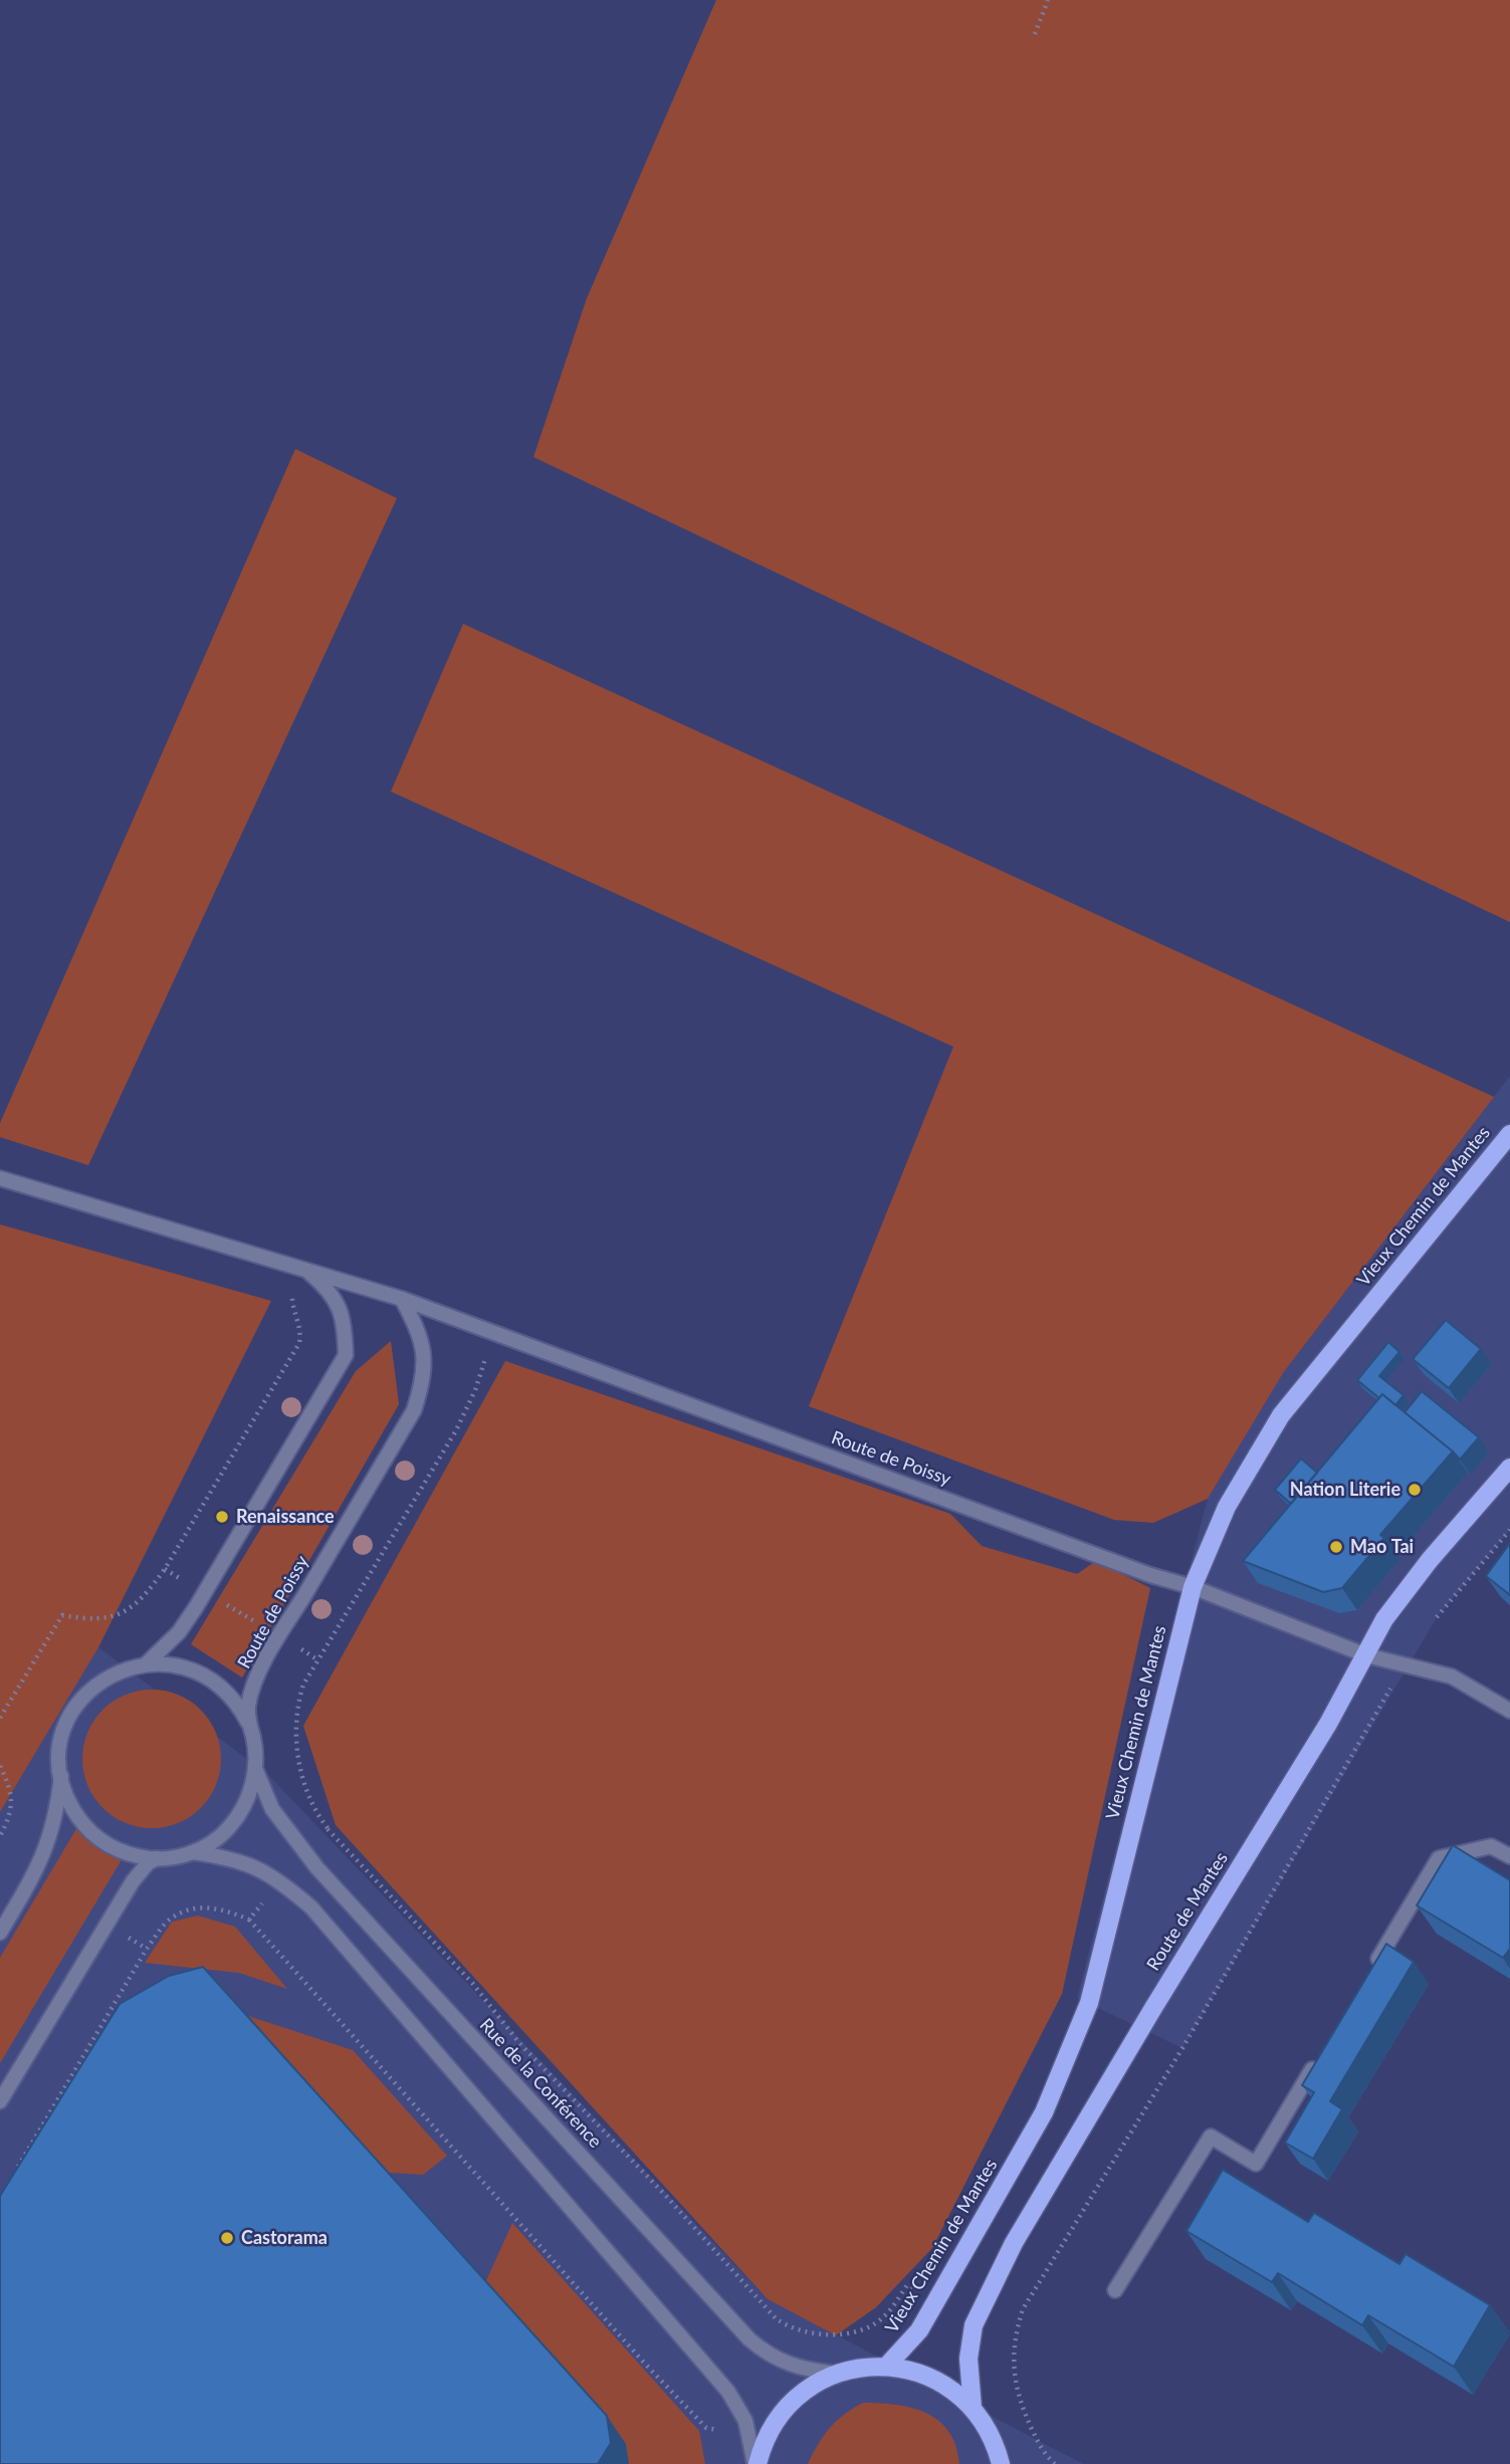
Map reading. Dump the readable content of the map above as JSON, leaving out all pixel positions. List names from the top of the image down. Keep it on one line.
{"streets":{"main road":["Vieux Chemin de Mantes","Route de Mantes"],"street":["Route de Poissy","Rue de la Conférence"]},"crossings":[["Vieux Chemin de Mantes","Route de Poissy"],["Route de Poissy","Route de Mantes"],["Route de Poissy","Rue de la Conférence"]],"places":["Nation Literie","Renaissance","Mao Tai","Castorama"]}
